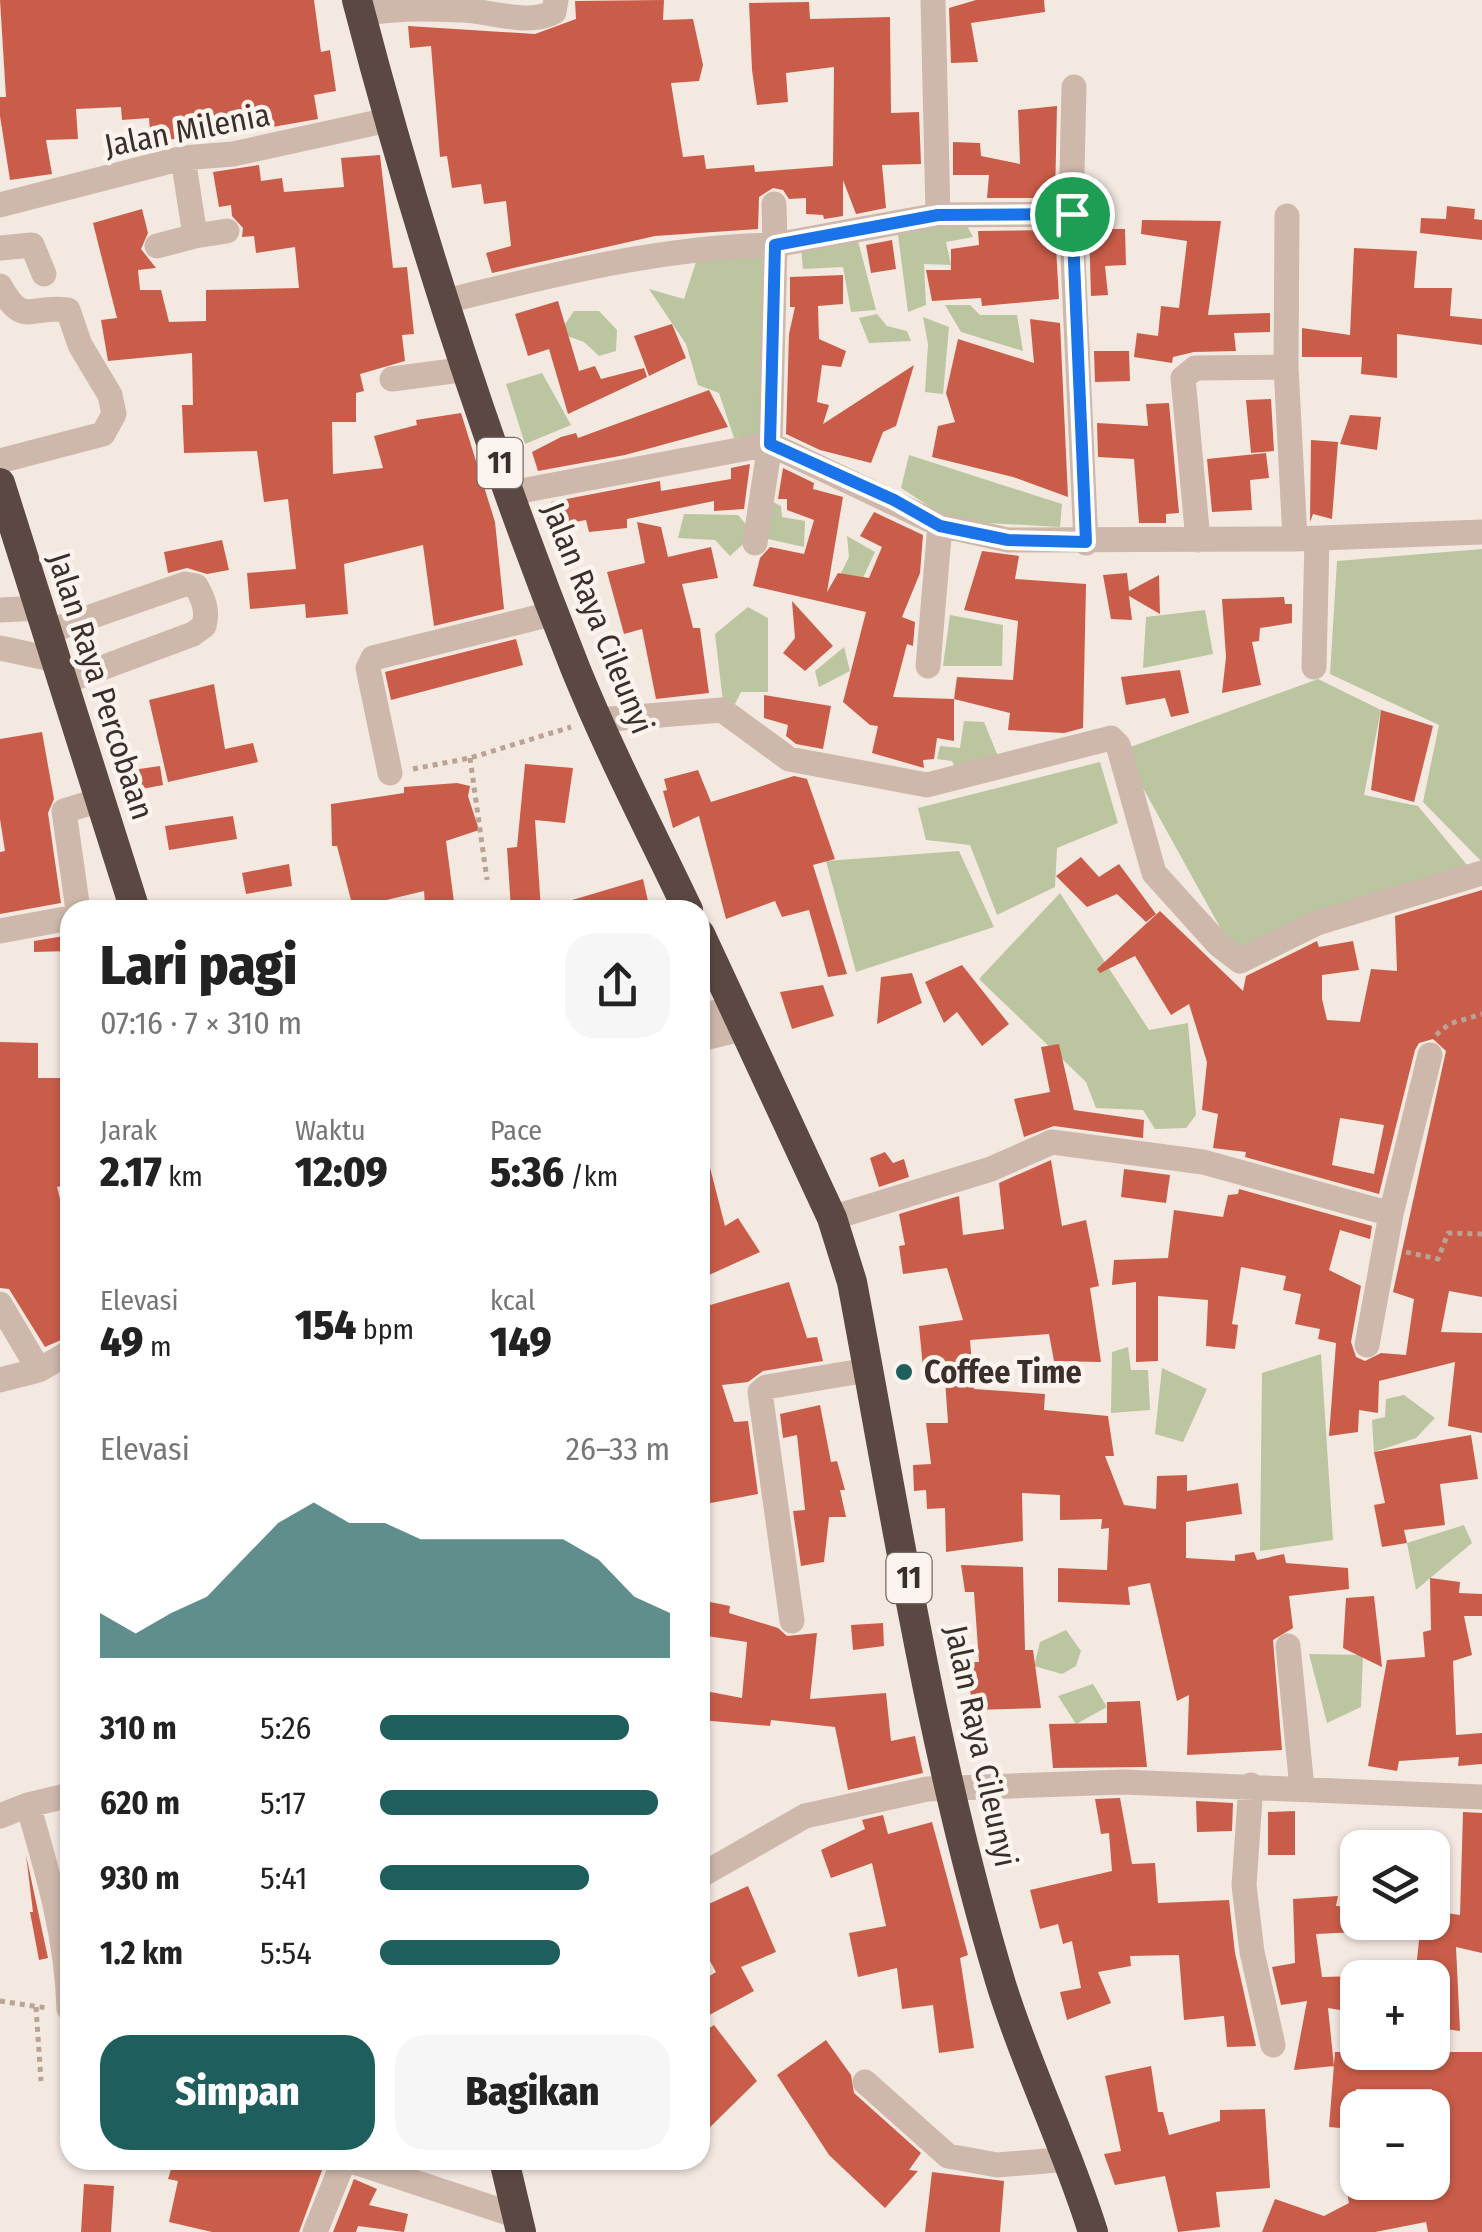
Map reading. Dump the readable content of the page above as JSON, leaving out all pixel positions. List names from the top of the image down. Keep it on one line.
{"streets":{"highway":["11","Jalan Raya Cileunyi","Jalan Raya Percobaan"],"street":["Jalan Milenia"]},"crossings":[["Jalan Milenia","Jalan Raya Cileunyi"]],"places":["Coffee Time"],"page":{"heading":["Lari pagi","07:16 · 7 × 310 m"],"stats":[["Jarak","2.17 km"],["Waktu","12:09"],["Pace","5:36 /km"],["Elevasi","49 m"],["154 bpm"],["kcal","149"]],"chart":["Elevasi","26–33 m"],"list":[{"name":"310 m","note":"5:26"},{"name":"620 m","note":"5:17"},{"name":"930 m","note":"5:41"},{"name":"1.2 km","note":"5:54"}],"map_buttons":["+","−"],"buttons":["Simpan","Bagikan"]}}
